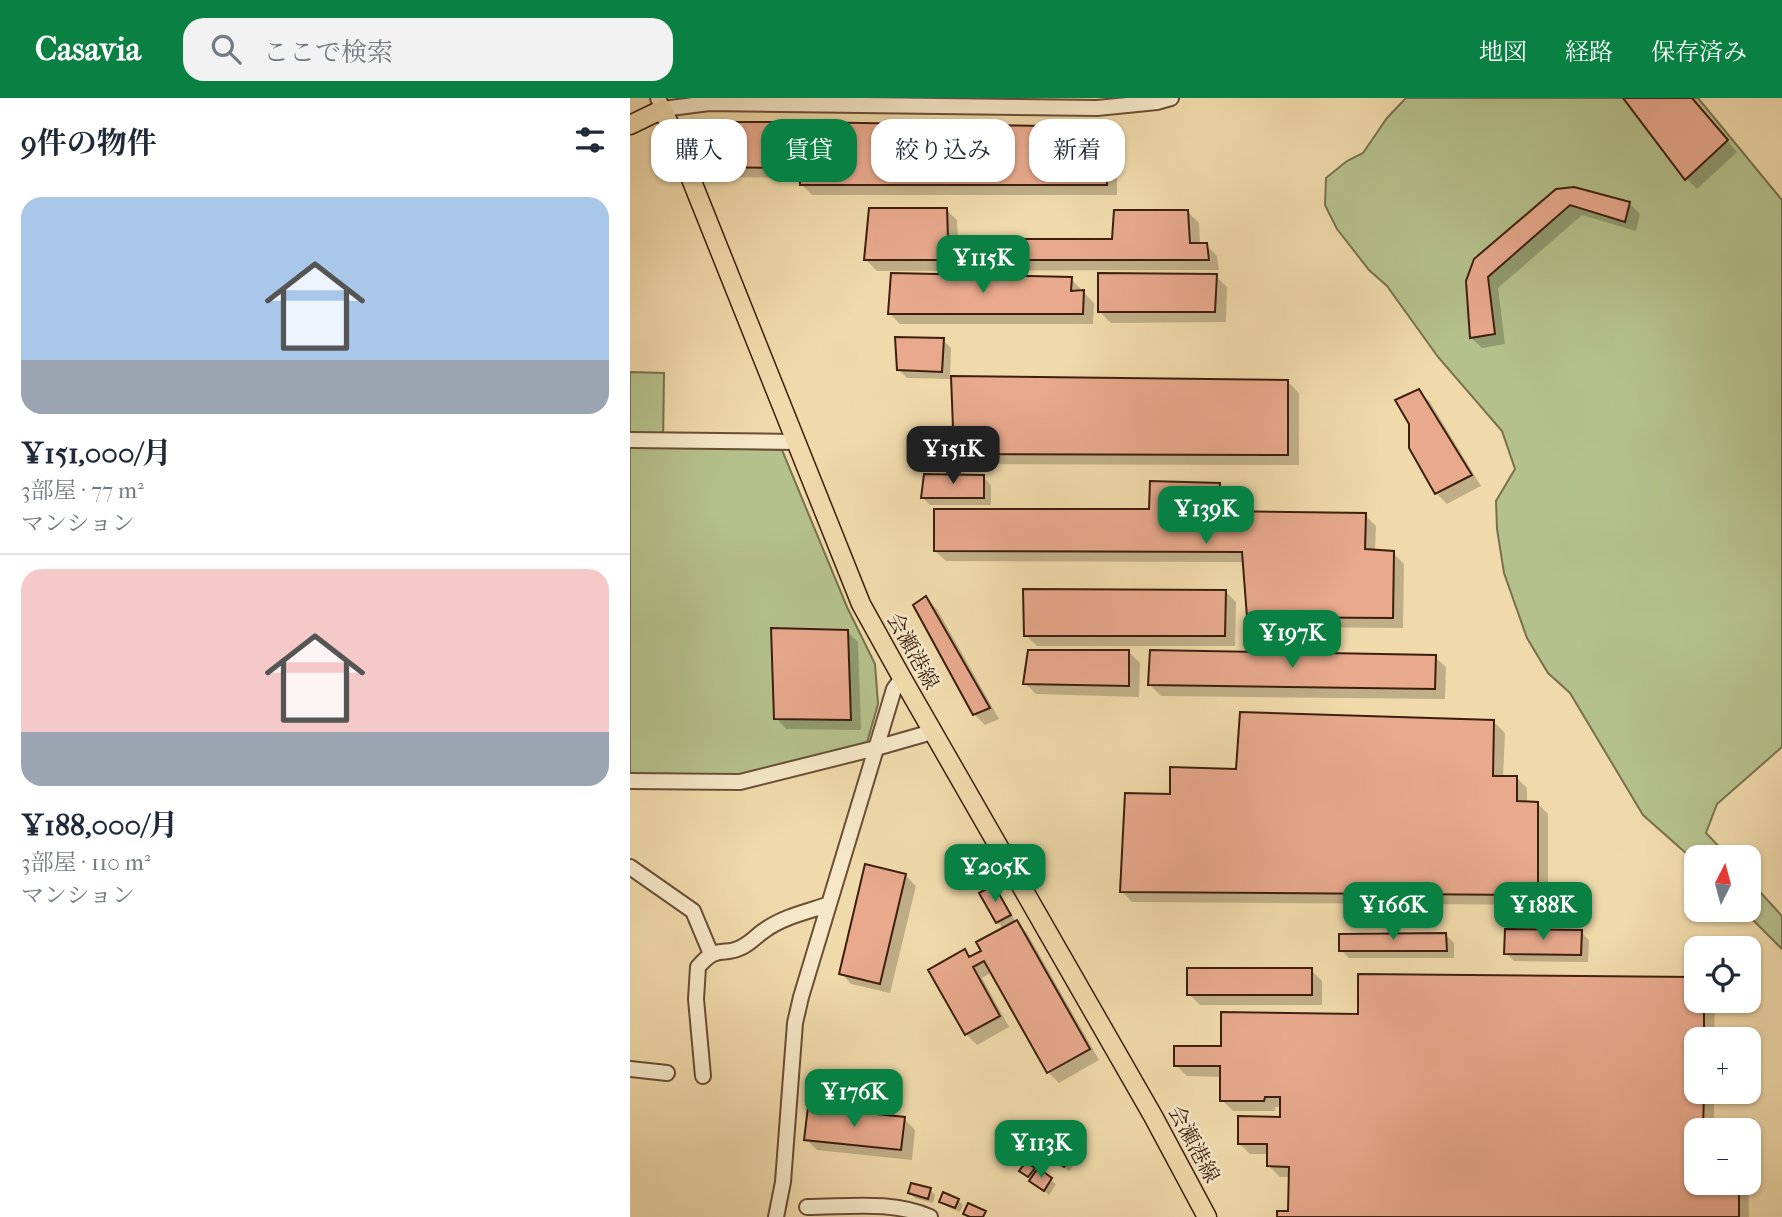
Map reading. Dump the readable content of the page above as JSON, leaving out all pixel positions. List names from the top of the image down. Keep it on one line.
{"streets":{"main road":["会瀬港線"]},"north":"top","page":{"header":"Casavia","search":"ここで検索","nav":["地図","経路","保存済み"],"heading":"9件の物件","chip":["購入","賃貸","絞り込み","新着"],"list":[{"name":"¥151,000/月","note":"3部屋 · 77 m² · マンション"},{"name":"¥188,000/月","note":"3部屋 · 110 m² · マンション"}],"price":["¥115K","¥151K","¥139K","¥197K","¥205K","¥166K","¥188K","¥176K","¥113K"],"map_buttons":["+","−"]}}
